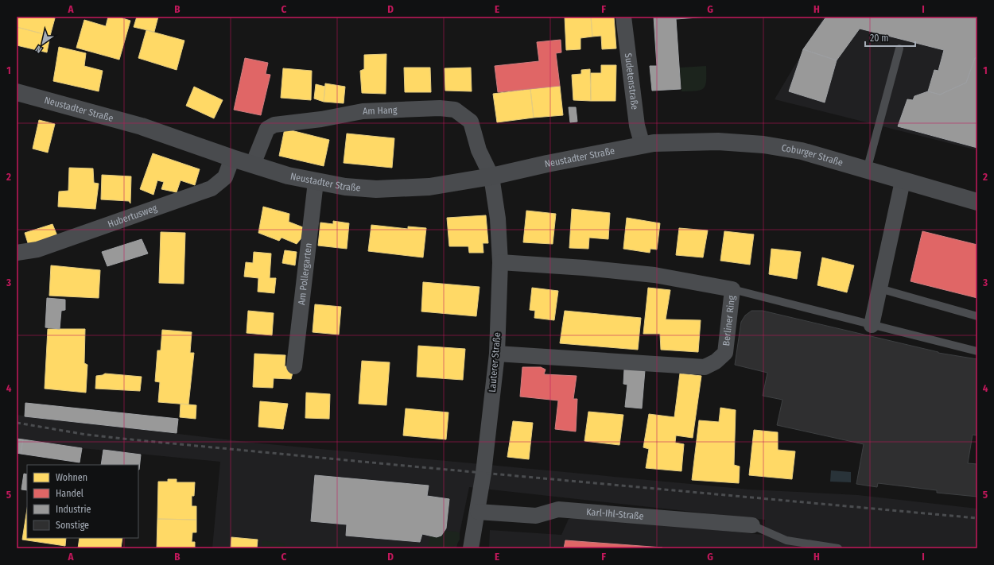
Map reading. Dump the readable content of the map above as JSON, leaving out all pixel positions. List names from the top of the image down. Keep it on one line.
{"streets":{"street":["Sudetenstraße","Neustadter Straße","Am Hang","Coburger Straße","Hubertusweg","Am Pollergarten","Berliner Ring","Lauterer Straße","Karl-Ihl-Straße"]},"crossings":[["Sudetenstraße","Neustadter Straße"],["Sudetenstraße","Coburger Straße"],["Neustadter Straße","Am Hang"],["Neustadter Straße","Coburger Straße"],["Neustadter Straße","Hubertusweg"],["Neustadter Straße","Am Pollergarten"],["Neustadter Straße","Lauterer Straße"],["Am Hang","Lauterer Straße"],["Berliner Ring","Lauterer Straße"],["Lauterer Straße","Karl-Ihl-Straße"]],"legend":["Wohnen","Handel","Industrie","Sonstige"],"scale_bar":"20 m","north":"bottom left","grid":{"columns":["A","B","C","D","E","F","G","H","I"],"rows":["1","2","3","4","5"]}}
